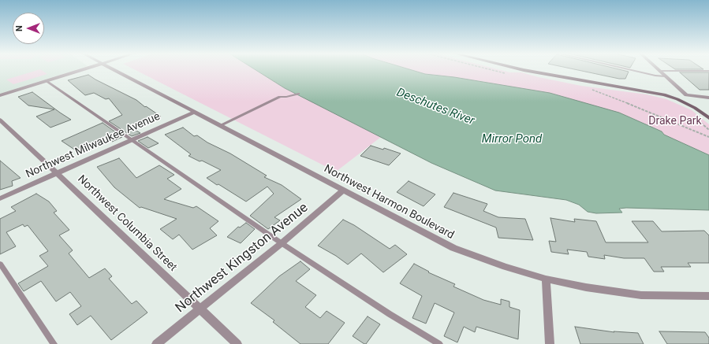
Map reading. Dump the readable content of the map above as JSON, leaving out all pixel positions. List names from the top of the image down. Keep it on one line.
{"streets":{"street":["Northwest Milwaukee Avenue","Northwest Harmon Boulevard","Northwest Columbia Street","Northwest Kingston Avenue"]},"crossings":[["Northwest Milwaukee Avenue","Northwest Harmon Boulevard"],["Northwest Milwaukee Avenue","Northwest Columbia Street"],["Northwest Harmon Boulevard","Northwest Kingston Avenue"],["Northwest Columbia Street","Northwest Kingston Avenue"]],"water":["Deschutes River","Mirror Pond"],"parks":["Drake Park"],"north":"left"}
